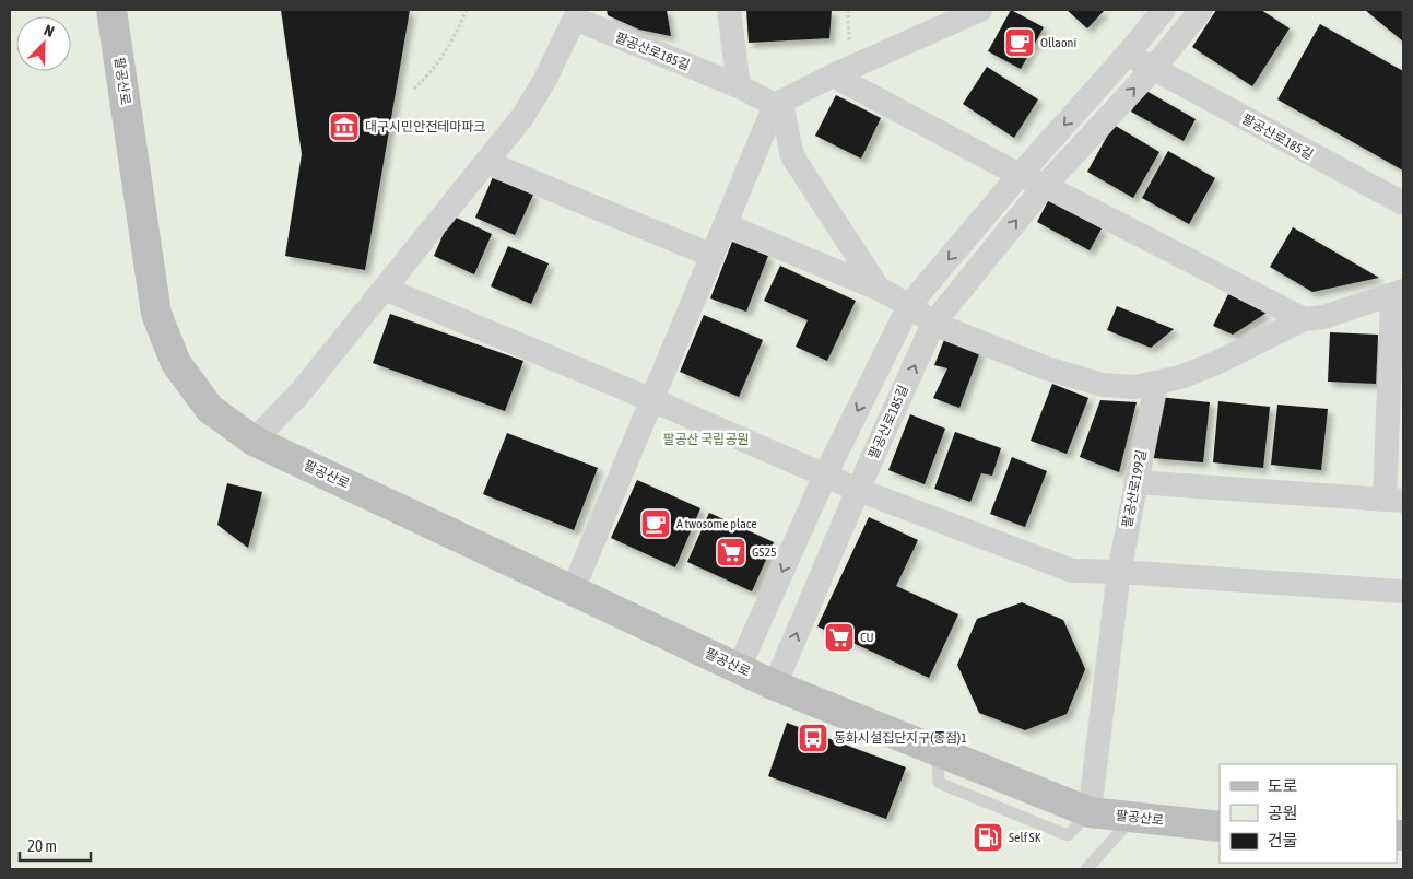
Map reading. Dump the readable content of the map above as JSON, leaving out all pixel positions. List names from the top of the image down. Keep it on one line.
{"streets":{"main road":["팔공산로"],"street":["팔공산로185길","팔공산로199길"]},"crossings":[["팔공산로185길","팔공산로"],["팔공산로","팔공산로199길"]],"parks":["팔공산 국립공원"],"places":{"cafe":["Ollaoni","A twosome place"],"museum":["대구시민안전테마파크"],"supermarket":["GS25","CU"],"bus stop":["동화시설집단지구(종점)1"],"fuel station":["Self SK"]},"legend":["도로","공원","건물"],"scale_bar":"20 m","north":"top right"}
